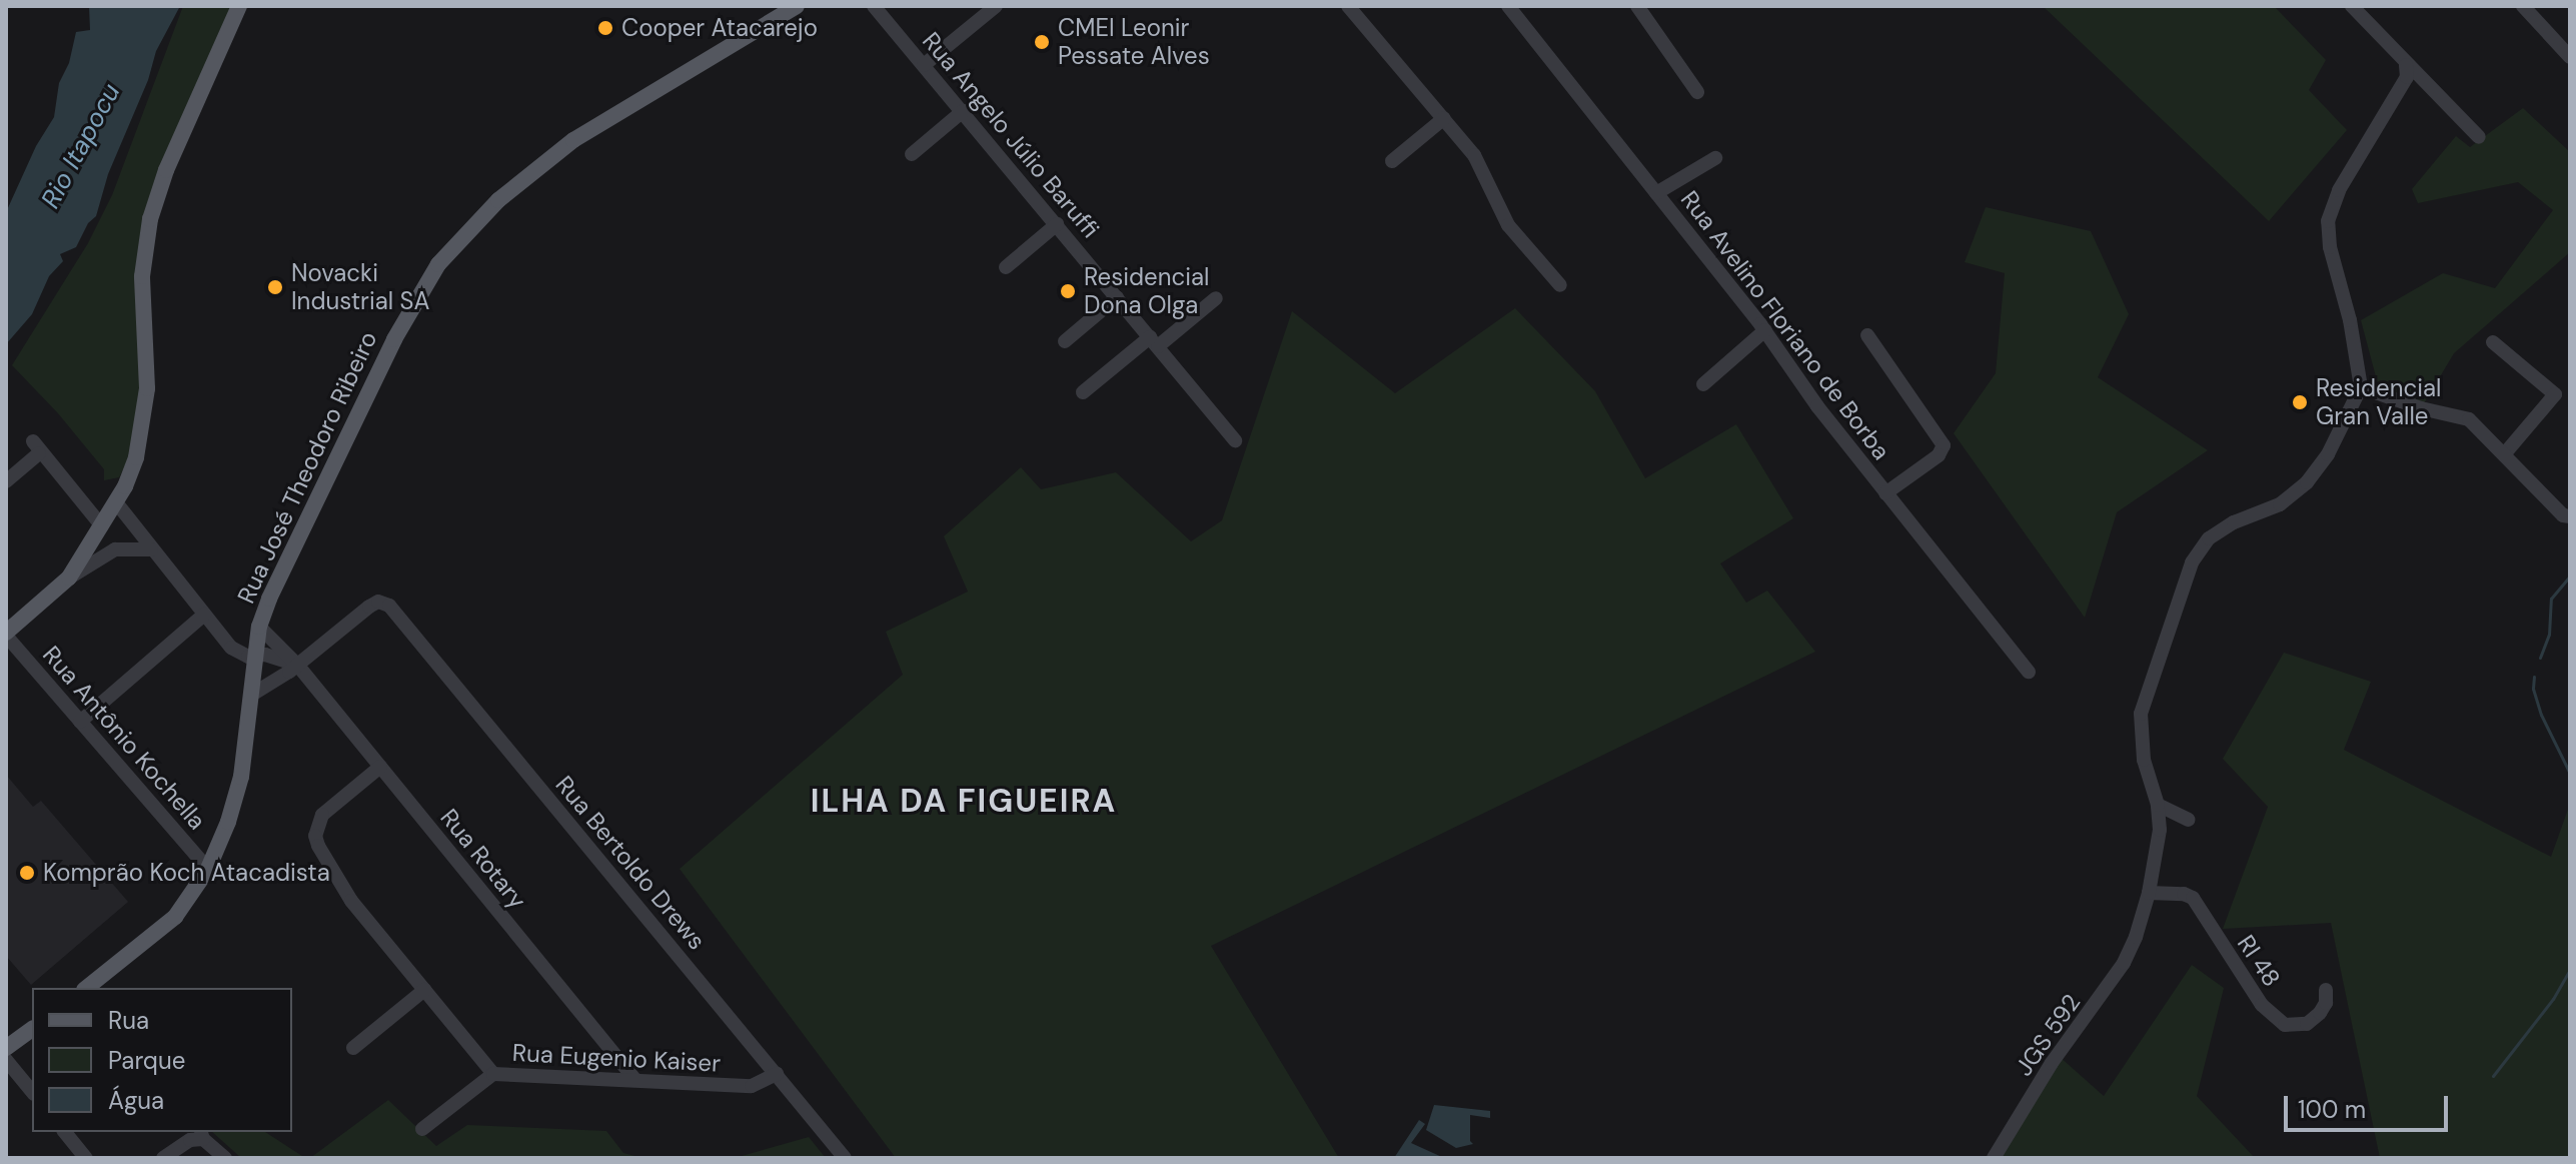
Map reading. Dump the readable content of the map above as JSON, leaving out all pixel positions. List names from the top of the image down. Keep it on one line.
{"streets":{"main road":["Rua José Theodoro Ribeiro"],"street":["Rua Angelo Júlio Baruffi","Rua Avelino Floriano de Borba","Rua Antônio Kochella","Rua Rotary","Rua Bertoldo Drews","RI 48","JGS 592","Rua Eugenio Kaiser"]},"crossings":[["Rua José Theodoro Ribeiro","Rua Antônio Kochella"],["Rua José Theodoro Ribeiro","Rua Rotary"],["Rua Rotary","Rua Bertoldo Drews"],["Rua Rotary","Rua Eugenio Kaiser"],["Rua Bertoldo Drews","Rua Eugenio Kaiser"],["RI 48","JGS 592"]],"districts":["ILHA DA FIGUEIRA"],"water":["Rio Itapocu"],"places":["Cooper Atacarejo","CMEI Leonir Pessate Alves","Novacki Industrial SA","Residencial Dona Olga","Residencial Gran Valle","Komprão Koch Atacadista"],"legend":["Rua","Parque","Água"],"scale_bar":"100 m"}
